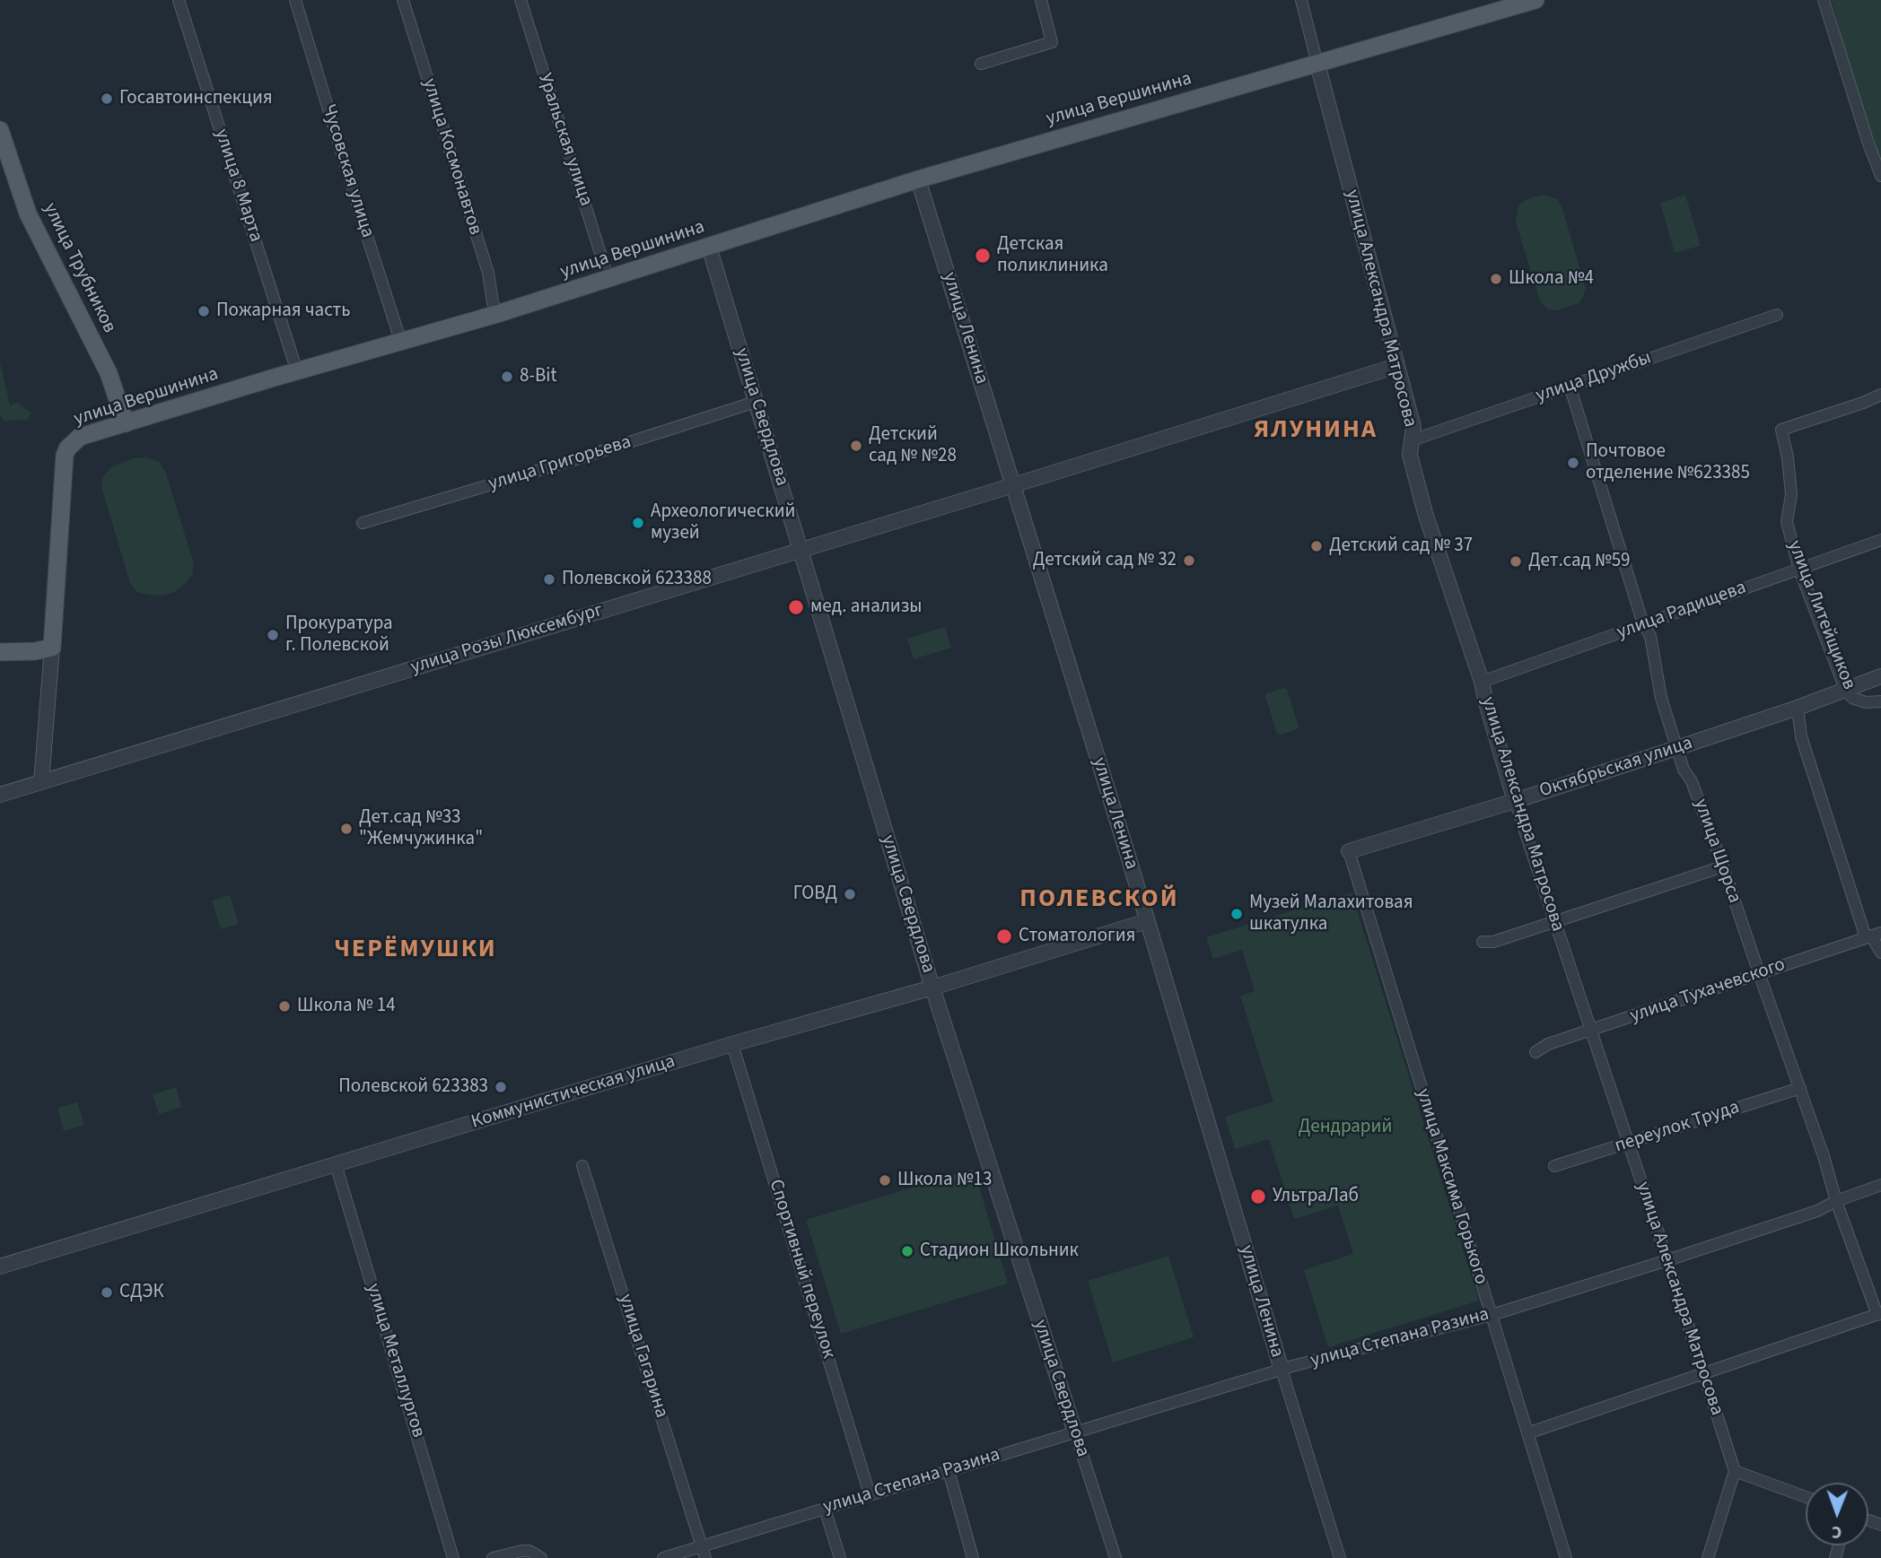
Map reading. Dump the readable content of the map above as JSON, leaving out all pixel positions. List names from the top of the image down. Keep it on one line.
{"streets":{"main road":["улица Вершинина","улица Трубников"],"street":["Уральская улица","улица Космонавтов","Чусовская улица","улица 8 Марта","улица Александра Матросова","улица Ленина","улица Дружбы","улица Свердлова","улица Григорьева","улица Радищева","улица Литейщиков","улица Розы Люксембург","Октябрьская улица","улица Щорса","улица Тухачевского","Коммунистическая улица","переулок Труда","улица Максима Горького","Спортивный переулок","улица Степана Разина","улица Гагарина","улица Металлургов"]},"crossings":[["улица Вершинина","Уральская улица"],["улица Вершинина","улица Космонавтов"],["улица Вершинина","Чусовская улица"],["улица Вершинина","улица 8 Марта"],["улица Вершинина","улица Трубников"],["улица Вершинина","улица Александра Матросова"],["улица Вершинина","улица Ленина"],["улица Вершинина","улица Свердлова"],["улица Вершинина","улица Розы Люксембург"],["улица Александра Матросова","улица Дружбы"],["улица Александра Матросова","улица Радищева"],["улица Александра Матросова","улица Розы Люксембург"],["улица Александра Матросова","Октябрьская улица"],["улица Александра Матросова","улица Тухачевского"],["улица Александра Матросова","переулок Труда"],["улица Александра Матросова","улица Степана Разина"],["улица Ленина","улица Розы Люксембург"],["улица Ленина","Коммунистическая улица"],["улица Ленина","улица Степана Разина"],["улица Дружбы","улица Щорса"],["улица Свердлова","улица Григорьева"],["улица Свердлова","улица Розы Люксембург"],["улица Свердлова","Коммунистическая улица"],["улица Свердлова","улица Степана Разина"],["улица Радищева","улица Литейщиков"],["улица Радищева","улица Щорса"],["улица Литейщиков","Октябрьская улица"],["Октябрьская улица","улица Щорса"],["Октябрьская улица","улица Максима Горького"],["улица Щорса","улица Тухачевского"],["улица Щорса","переулок Труда"],["улица Щорса","улица Степана Разина"],["Коммунистическая улица","Спортивный переулок"],["Коммунистическая улица","улица Металлургов"],["улица Максима Горького","улица Степана Разина"],["Спортивный переулок","улица Степана Разина"],["улица Степана Разина","улица Гагарина"]],"districts":["ЯЛУНИНА","ПОЛЕВСКОЙ","ЧЕРЁМУШКИ"],"parks":["Дендрарий"],"places":["Госавтоинспекция","Детская поликлиника","Школа №4","Пожарная часть","8-Bit","Детский сад № №28","Почтовое отделение №623385","Археологический музей","Детский сад № 37","Детский сад № 32","Дет.сад №59","Полевской 623388","мед. анализы","Прокуратура г. Полевской","Дет.сад №33 \"Жемчужинка\"","ГОВД","Музей Малахитовая шкатулка","Стоматология","Школа № 14","Полевской 623383","Школа №13","УльтраЛаб","Стадион Школьник","СДЭК"],"north":"bottom"}
